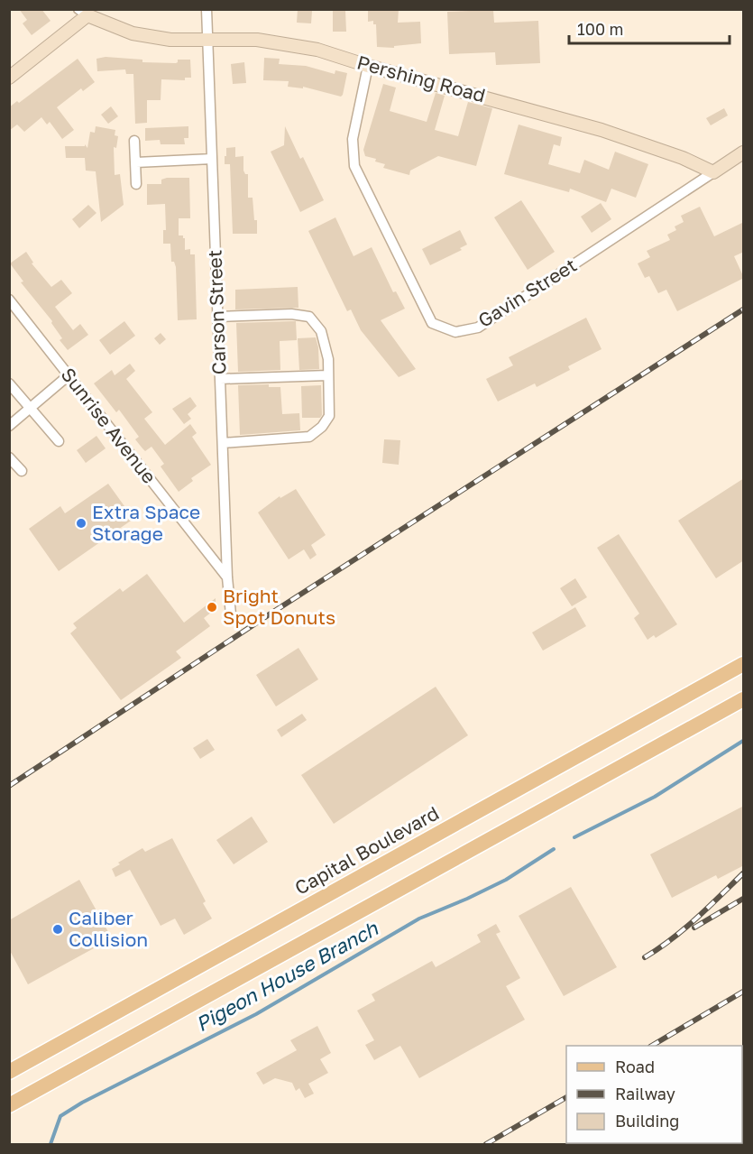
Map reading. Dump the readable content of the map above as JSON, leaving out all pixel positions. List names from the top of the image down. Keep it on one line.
{"streets":{"main road":["Capital Boulevard"],"street":["Pershing Road","Gavin Street","Carson Street","Sunrise Avenue"]},"crossings":[["Pershing Road","Gavin Street"],["Pershing Road","Carson Street"],["Carson Street","Sunrise Avenue"]],"water":["Pigeon House Branch"],"places":["Extra Space Storage","Bright Spot Donuts","Caliber Collision"],"legend":["Road","Railway","Building"],"scale_bar":"100 m"}
